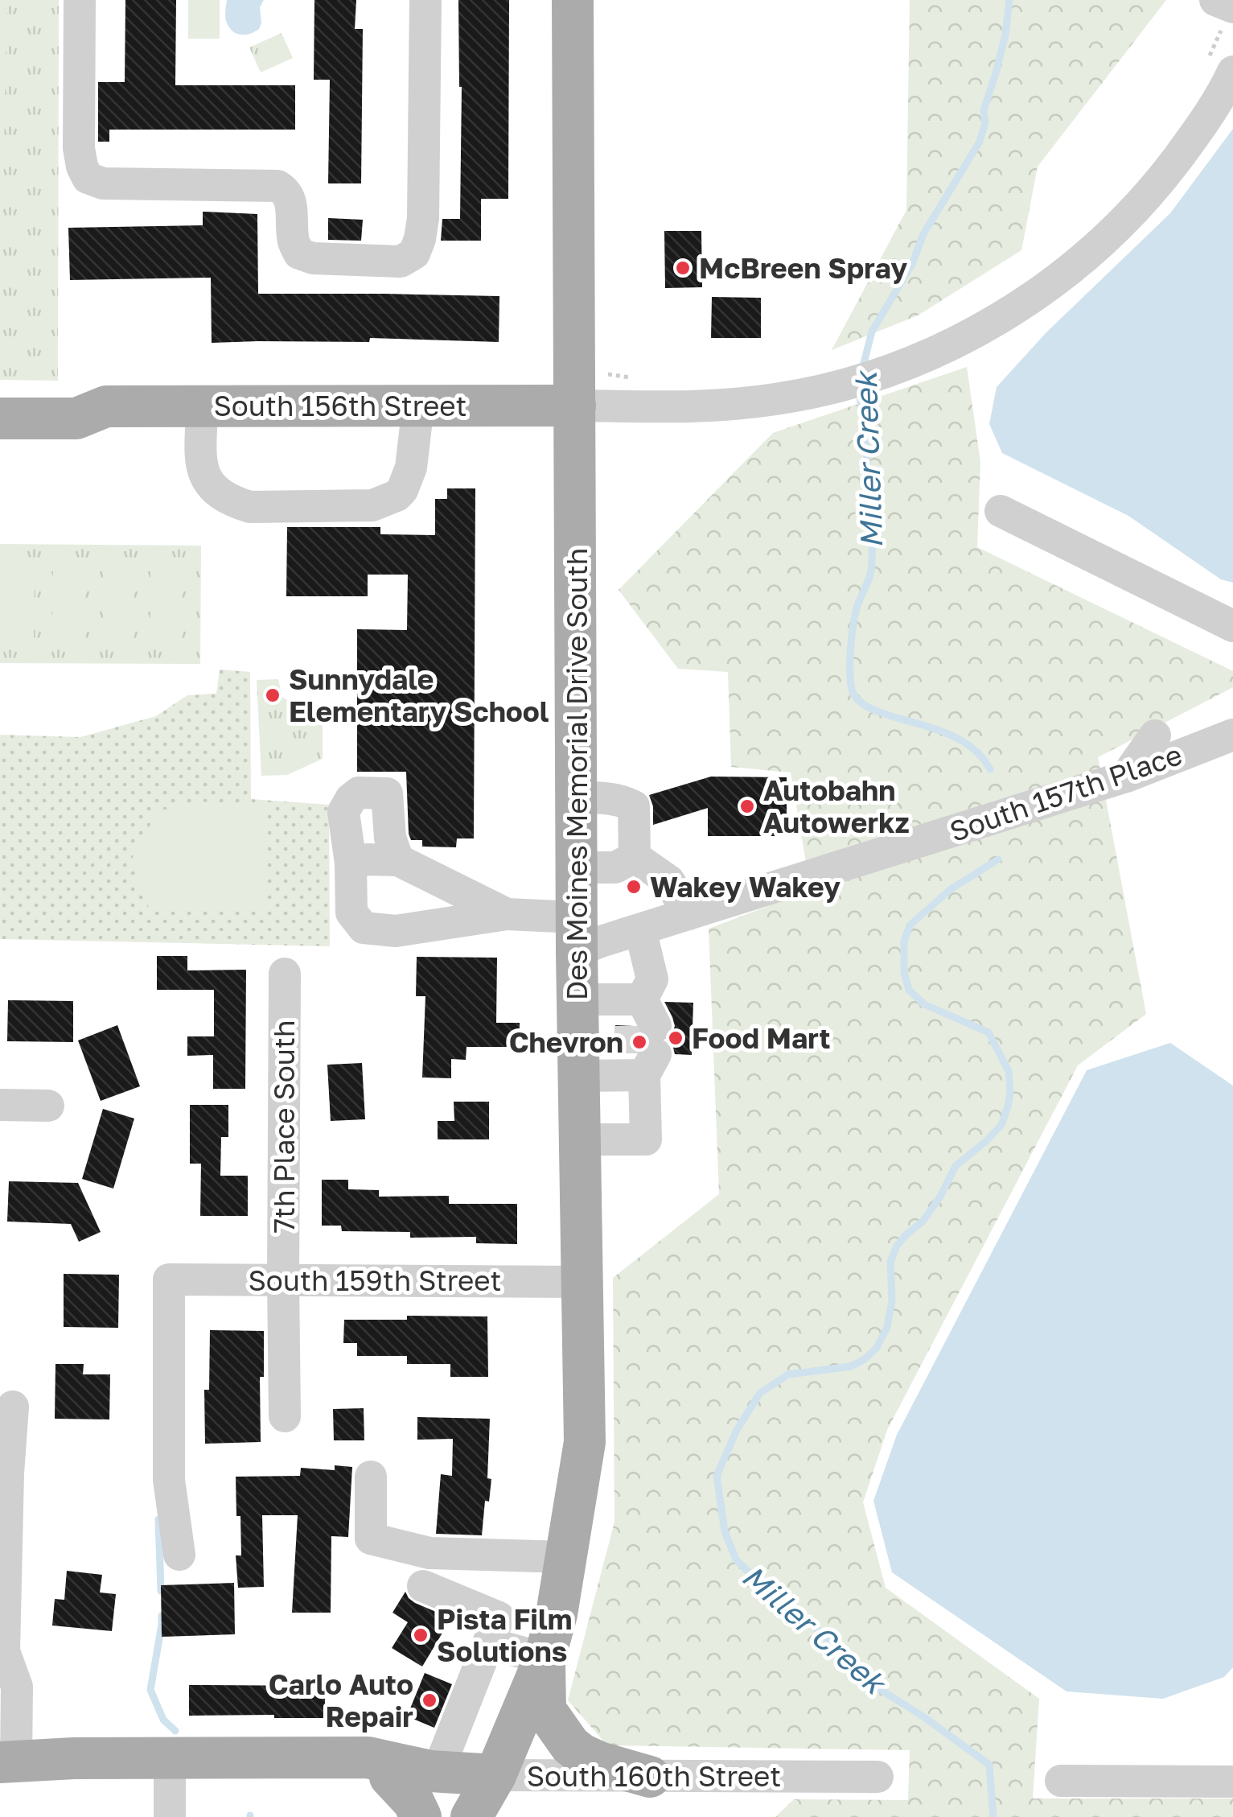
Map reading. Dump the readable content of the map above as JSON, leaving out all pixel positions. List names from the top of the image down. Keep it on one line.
{"streets":{"main road":["South 156th Street","Des Moines Memorial Drive South","South 160th Street"],"street":["South 157th Place","7th Place South","South 159th Street"]},"crossings":[["South 156th Street","Des Moines Memorial Drive South"],["Des Moines Memorial Drive South","South 157th Place"],["Des Moines Memorial Drive South","South 159th Street"],["Des Moines Memorial Drive South","South 160th Street"],["7th Place South","South 159th Street"]],"water":["Miller Creek"],"places":["McBreen Spray","Sunnydale Elementary School","Autobahn Autowerkz","Wakey Wakey","Food Mart","Chevron","Pista Film Solutions","Carlo Auto Repair"]}
